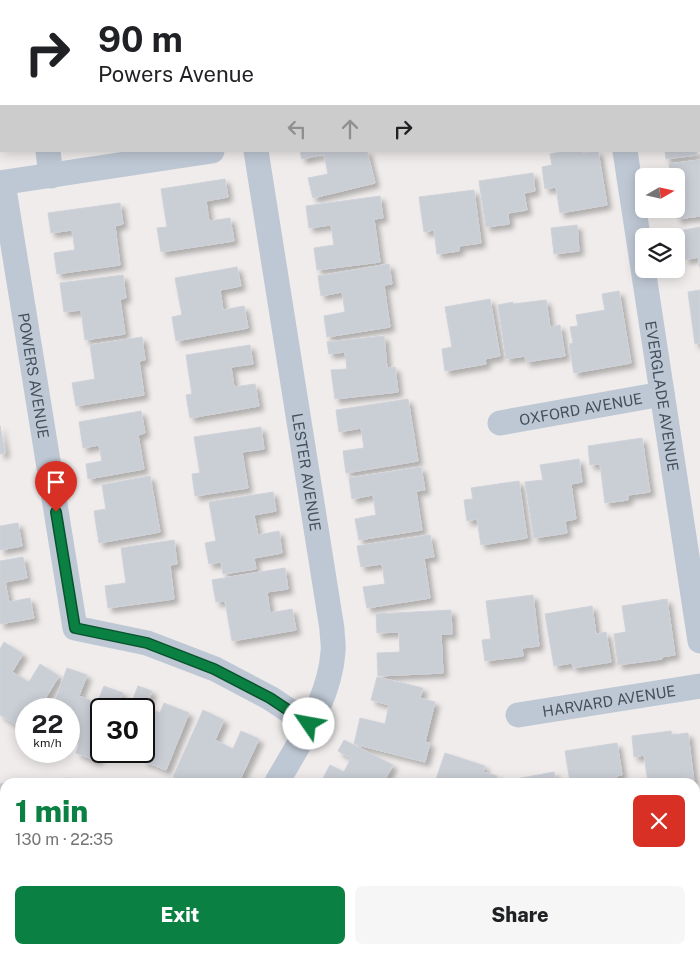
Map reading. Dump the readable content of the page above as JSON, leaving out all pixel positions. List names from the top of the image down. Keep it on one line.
{"streets":{"street":["POWERS AVENUE","EVERGLADE AVENUE","OXFORD AVENUE","LESTER AVENUE","HARVARD AVENUE"]},"crossings":[["POWERS AVENUE","LESTER AVENUE"],["EVERGLADE AVENUE","OXFORD AVENUE"]],"north":"right","page":{"turn":["90 m","Powers Avenue"],"speed":"22 km/h","limit":"30","heading":["1 min","130 m · 22:35"],"buttons":["Exit","Share"]}}
